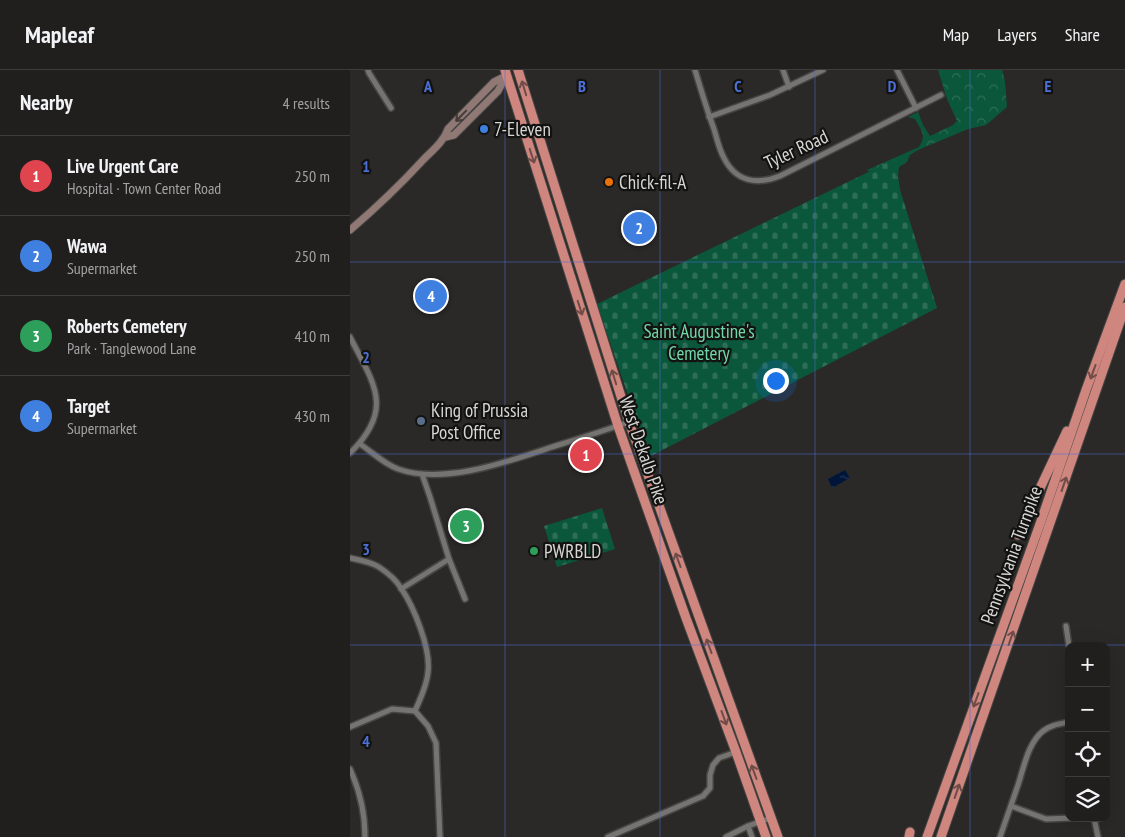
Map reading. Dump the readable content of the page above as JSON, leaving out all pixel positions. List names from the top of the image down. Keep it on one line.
{"streets":{"highway":["West Dekalb Pike","Pennsylvania Turnpike"],"street":["Tyler Road"]},"parks":["Saint Augustine's Cemetery"],"places":["7-Eleven","Chick-fil-A","King of Prussia Post Office","PWRBLD"],"page":{"header":"Mapleaf","nav":["Map","Layers","Share"],"heading":["Nearby","4 results"],"list":[{"mark":"1","name":"Live Urgent Care","note":"Hospital · Town Center Road","value":"250 m"},{"mark":"2","name":"Wawa","note":"Supermarket","value":"250 m"},{"mark":"3","name":"Roberts Cemetery","note":"Park · Tanglewood Lane","value":"410 m"},{"mark":"4","name":"Target","note":"Supermarket","value":"430 m"}],"pins":["2","4","1","3"],"map_buttons":["+","−"]},"grid":{"columns":["A","B","C","D","E"],"rows":["1","2","3","4"]}}
